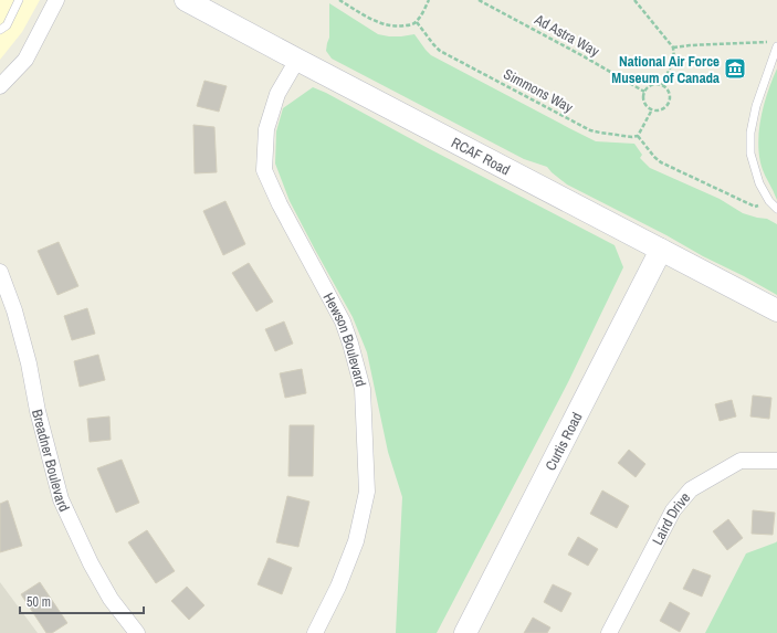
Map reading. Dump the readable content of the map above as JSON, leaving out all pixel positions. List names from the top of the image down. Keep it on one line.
{"streets":{"main road":["RCAF Road","Curtis Road"],"street":["Hewson Boulevard","Breadner Boulevard","Laird Drive"],"path":["Ad Astra Way","Simmons Way"]},"crossings":[["RCAF Road","Hewson Boulevard"],["RCAF Road","Curtis Road"]],"places":{"museum":["National Air Force Museum of Canada"]},"scale_bar":"50 m"}
